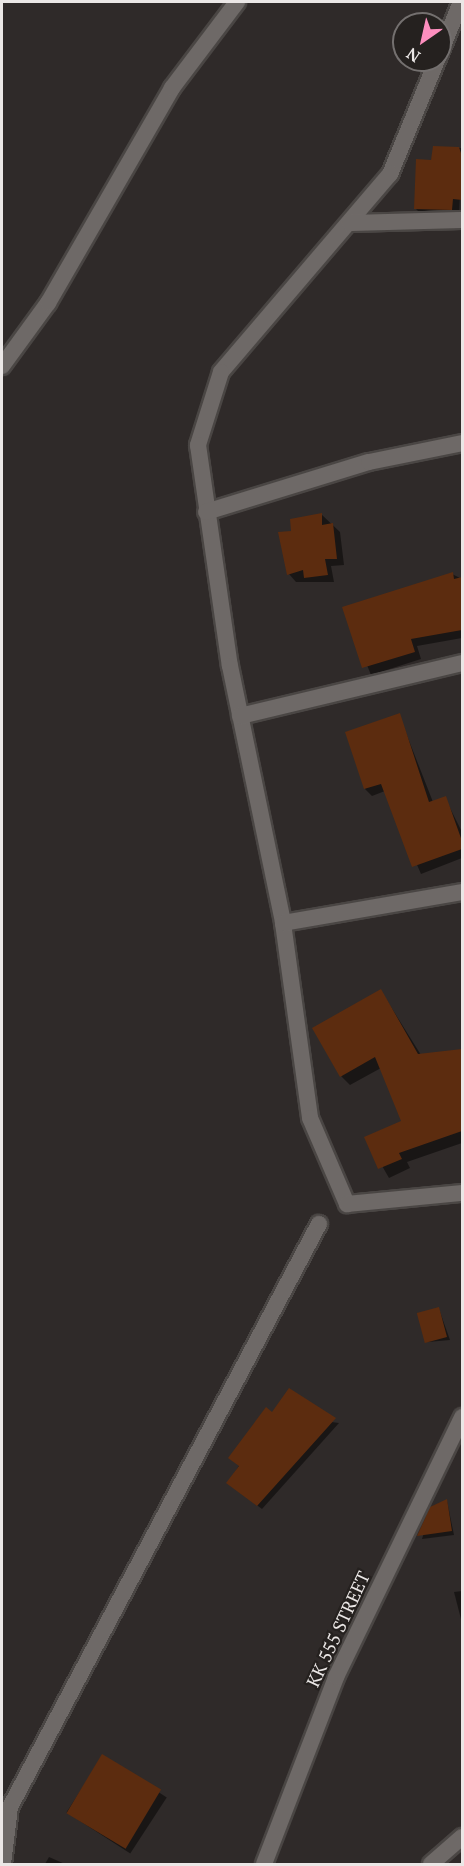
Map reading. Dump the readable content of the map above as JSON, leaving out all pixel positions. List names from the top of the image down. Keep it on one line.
{"streets":{"street":["KK 555 STREET"]},"north":"bottom left"}
